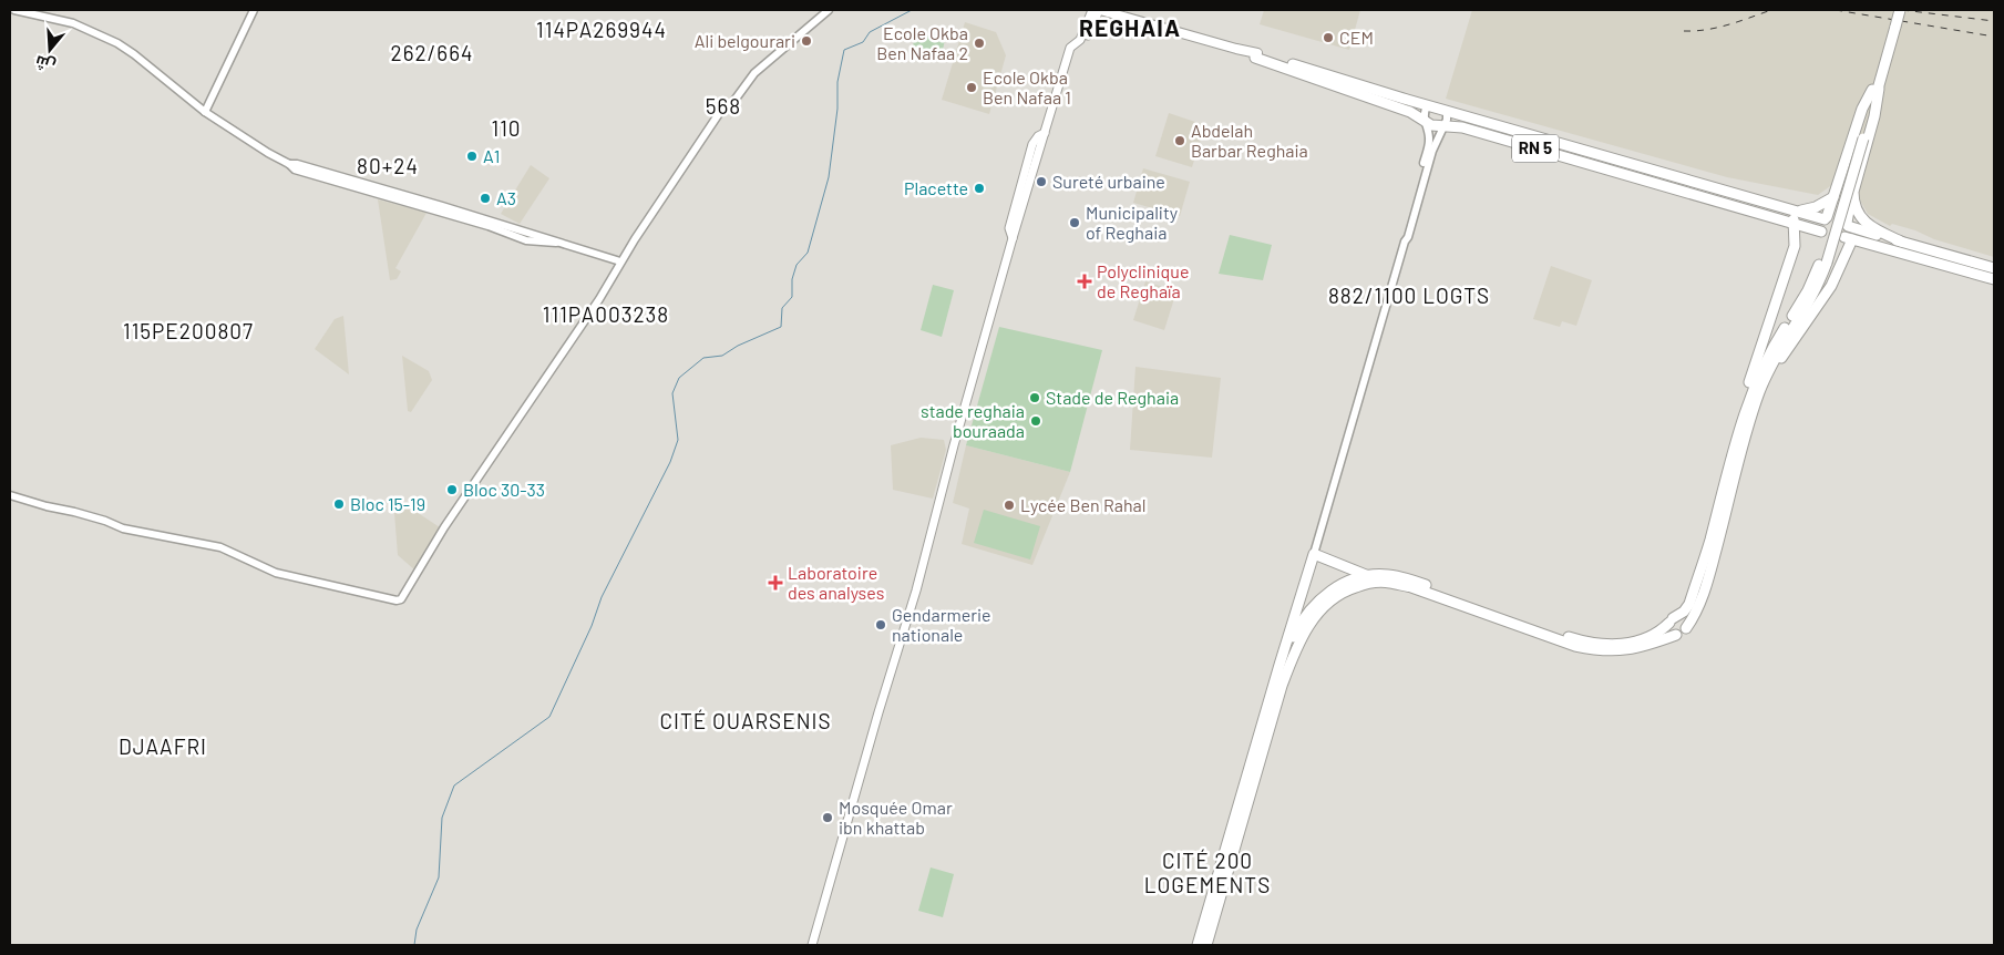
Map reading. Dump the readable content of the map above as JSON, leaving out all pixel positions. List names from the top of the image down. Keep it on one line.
{"streets":{"highway":["RN 5"]},"districts":["REGHAIA","114PA269944","262/664","568","110","80+24","882/1100 LOGTS","111PA003238","115PE200807","CITÉ OUARSENIS","DJAAFRI","CITÉ 200 LOGEMENTS"],"places":{"other":["CEM","Ali belgourari","Ecole Okba Ben Nafaa 2","Ecole Okba Ben Nafaa 1","Abdelah Barbar Reghaia","A1","Sureté urbaine","Placette","A3","Municipality of Reghaia","Stade de Reghaia","stade reghaia bouraada","Bloc 30-33","Bloc 15-19","Lycée Ben Rahal","Gendarmerie nationale","Mosquée Omar ibn khattab"],"health":["Polyclinique de Reghaïa","Laboratoire des analyses"]},"north":"bottom"}
